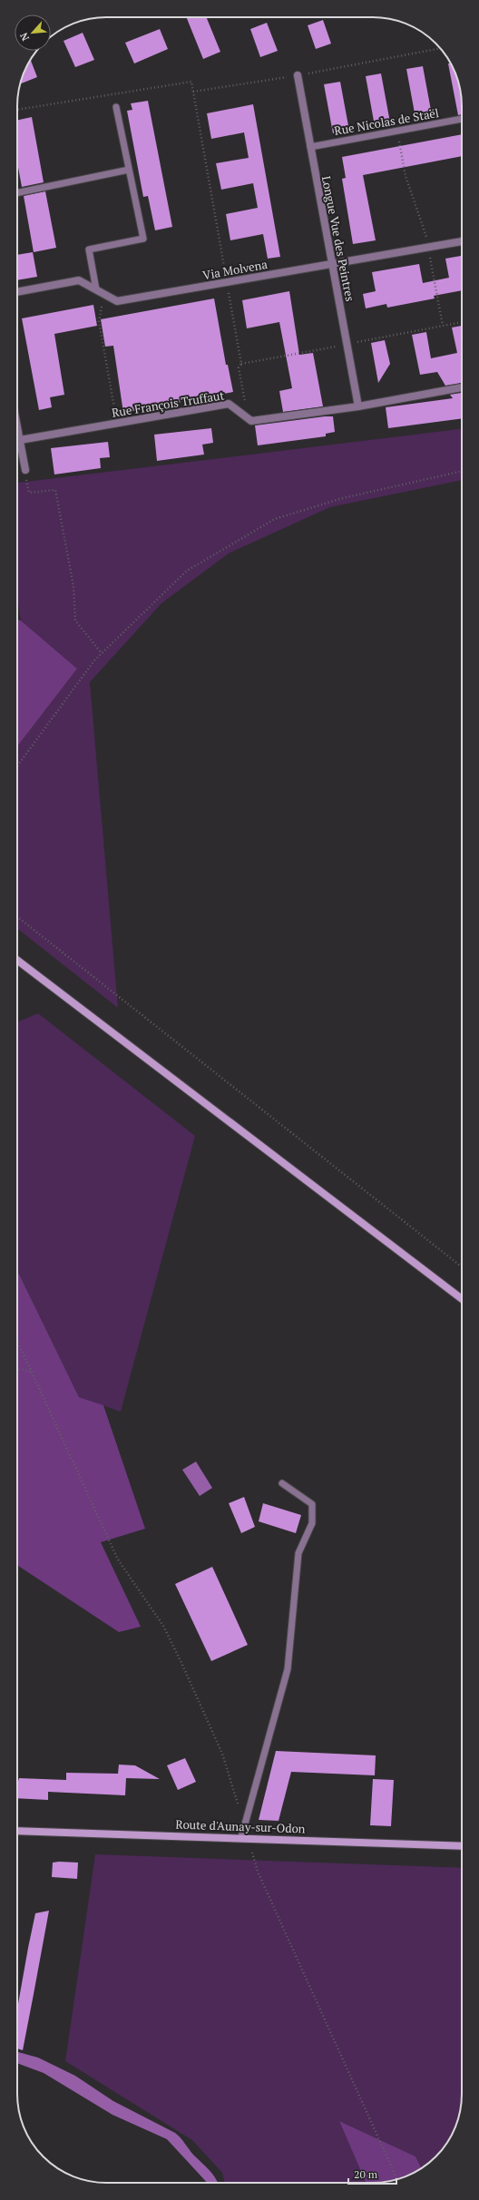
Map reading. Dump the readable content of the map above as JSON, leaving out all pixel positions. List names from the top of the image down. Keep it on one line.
{"streets":{"main road":["Route d'Aunay-sur-Odon"],"street":["Longue Vue des Peintres","Via Molvena","Rue François Truffaut"],"lane":["Rue Nicolas de Staël"]},"crossings":[["Rue Nicolas de Staël","Longue Vue des Peintres"],["Longue Vue des Peintres","Via Molvena"]],"scale_bar":"20 m","north":"bottom left"}
